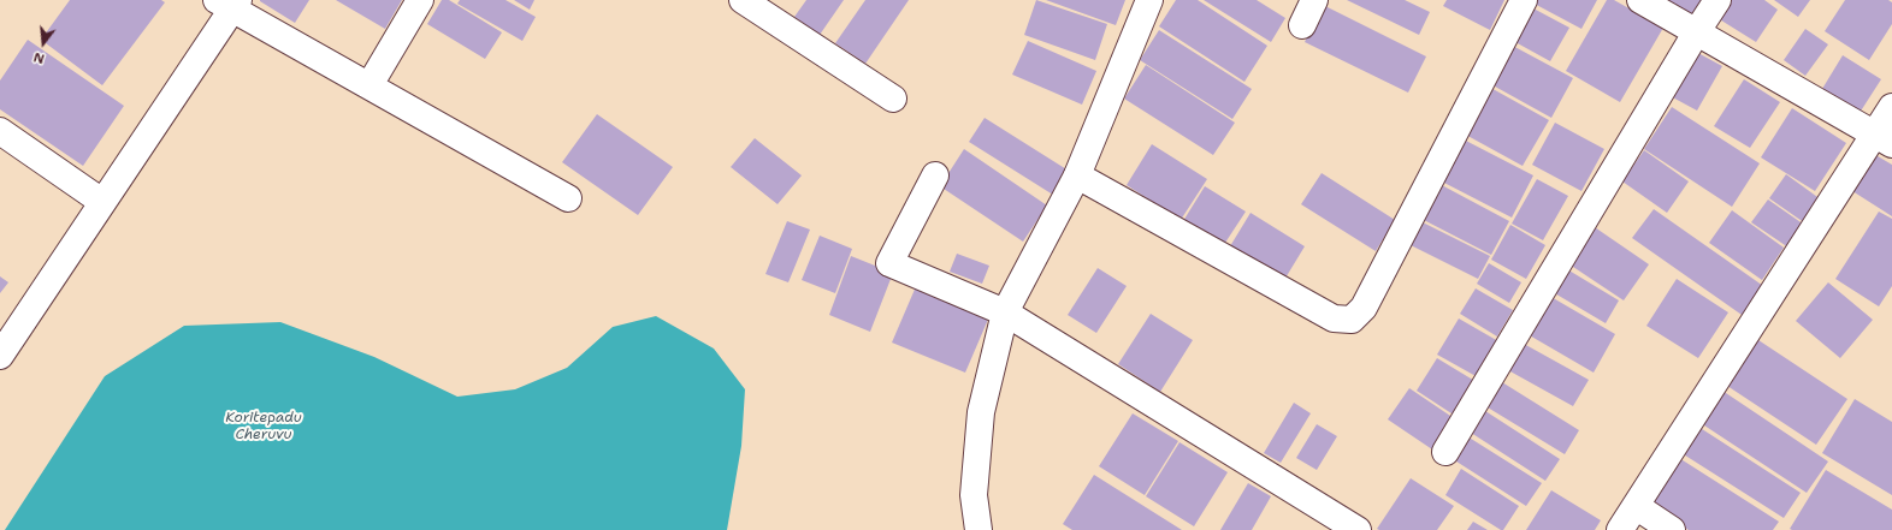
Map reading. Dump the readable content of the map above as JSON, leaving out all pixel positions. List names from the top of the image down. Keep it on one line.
{"water":["Koritepadu Cheruvu"],"north":"bottom"}
